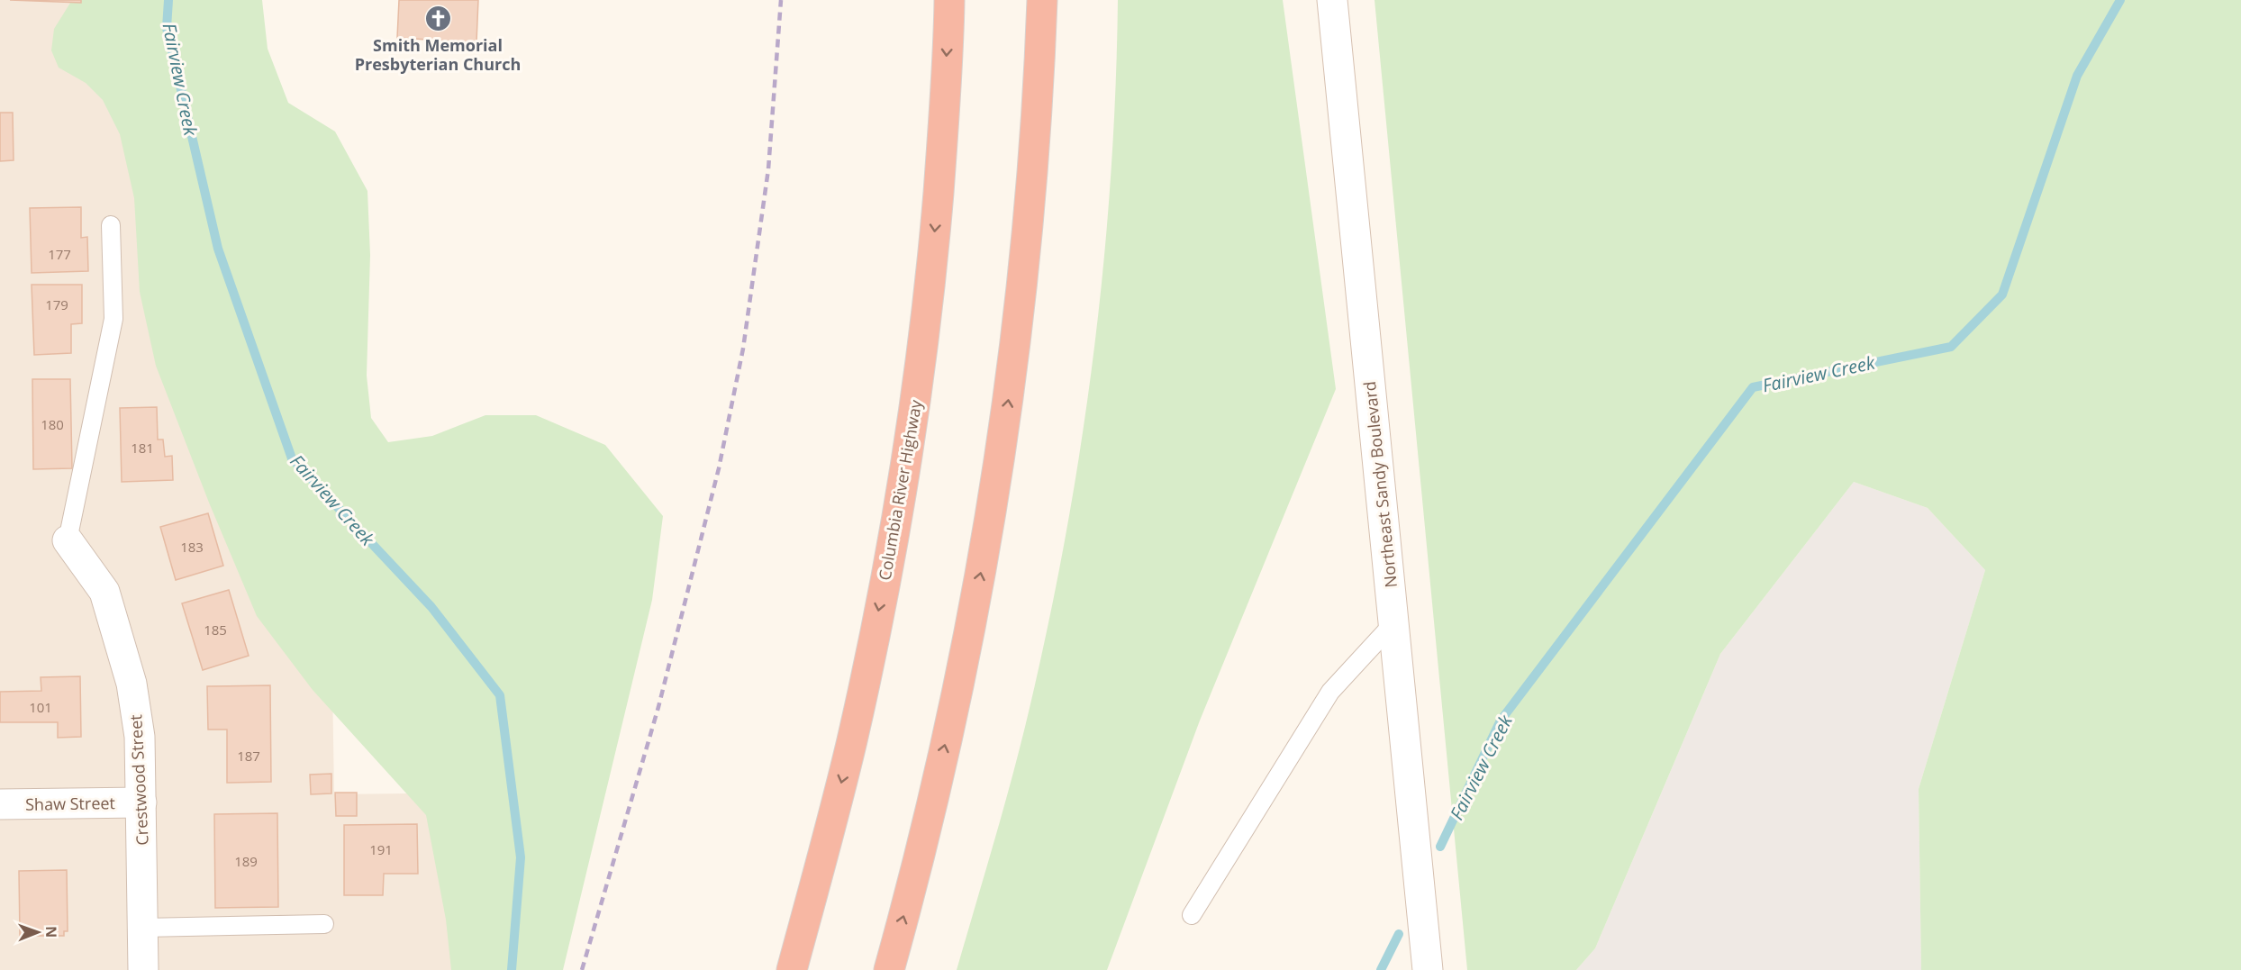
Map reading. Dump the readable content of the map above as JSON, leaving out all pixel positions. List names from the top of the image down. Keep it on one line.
{"streets":{"highway":["Columbia River Highway"],"main road":["Northeast Sandy Boulevard","Crestwood Street","Shaw Street"]},"crossings":[["Crestwood Street","Shaw Street"]],"water":["Fairview Creek"],"places":{"church":["Smith Memorial Presbyterian Church"]},"house_numbers":["177","179","180","181","183","185","101","187","191","189"],"north":"right"}
